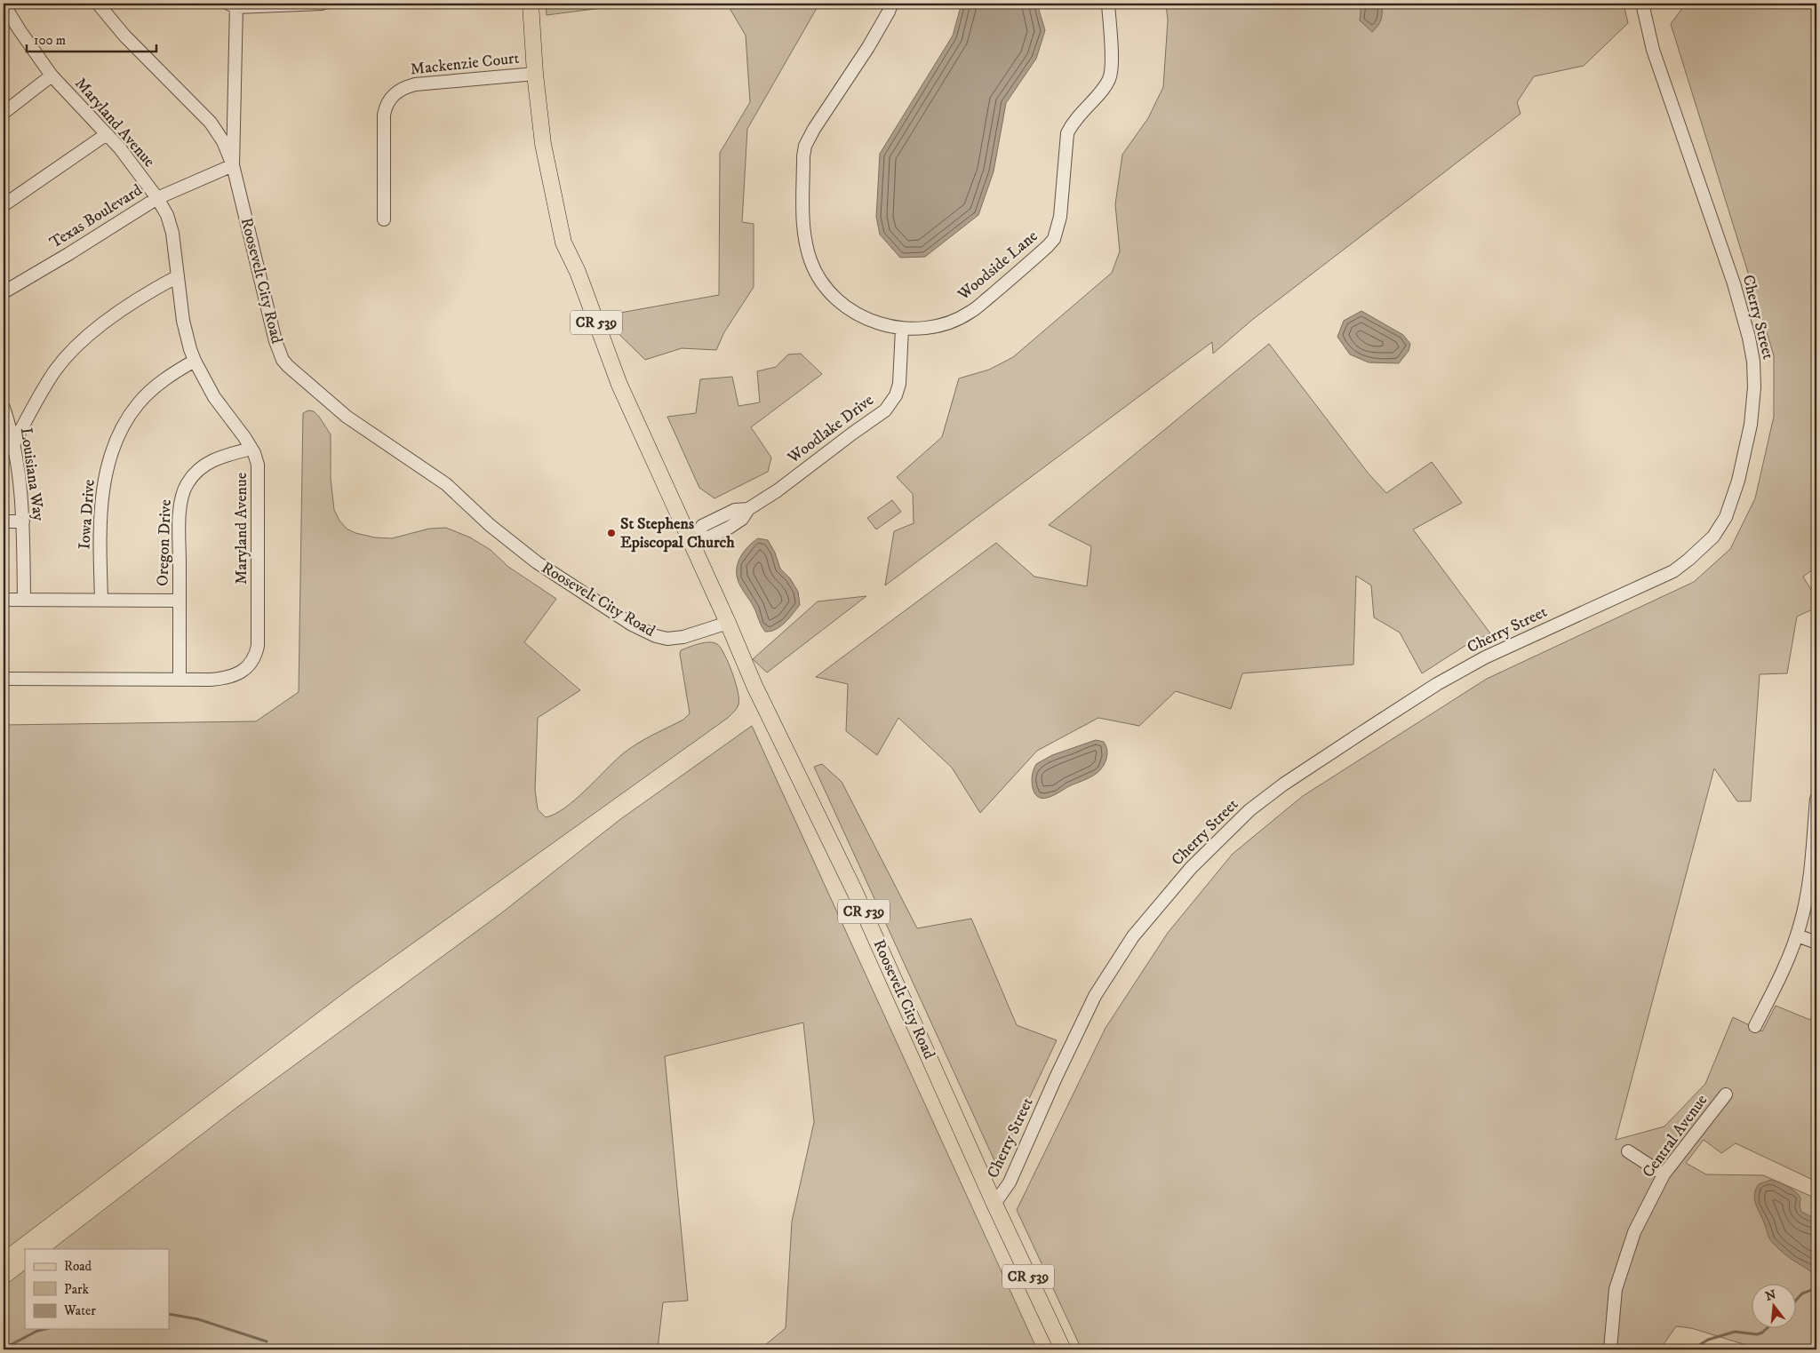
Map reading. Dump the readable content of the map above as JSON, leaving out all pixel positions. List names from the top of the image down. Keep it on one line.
{"streets":{"main road":["Roosevelt City Road","CR 539"],"street":["Mackenzie Court","Maryland Avenue","Texas Boulevard","Woodside Lane","Cherry Street","Woodlake Drive","Louisiana Way","Iowa Drive","Oregon Drive","Central Avenue"]},"crossings":[["Mackenzie Court","CR 539"],["Maryland Avenue","Texas Boulevard"],["Maryland Avenue","Iowa Drive"],["Maryland Avenue","Oregon Drive"],["Texas Boulevard","Roosevelt City Road"],["Woodside Lane","Woodlake Drive"],["Roosevelt City Road","Cherry Street"],["Roosevelt City Road","CR 539"],["CR 539","Woodlake Drive"]],"places":["St Stephens Episcopal Church"],"legend":["Road","Park","Water"],"scale_bar":"100 m","north":"top"}
